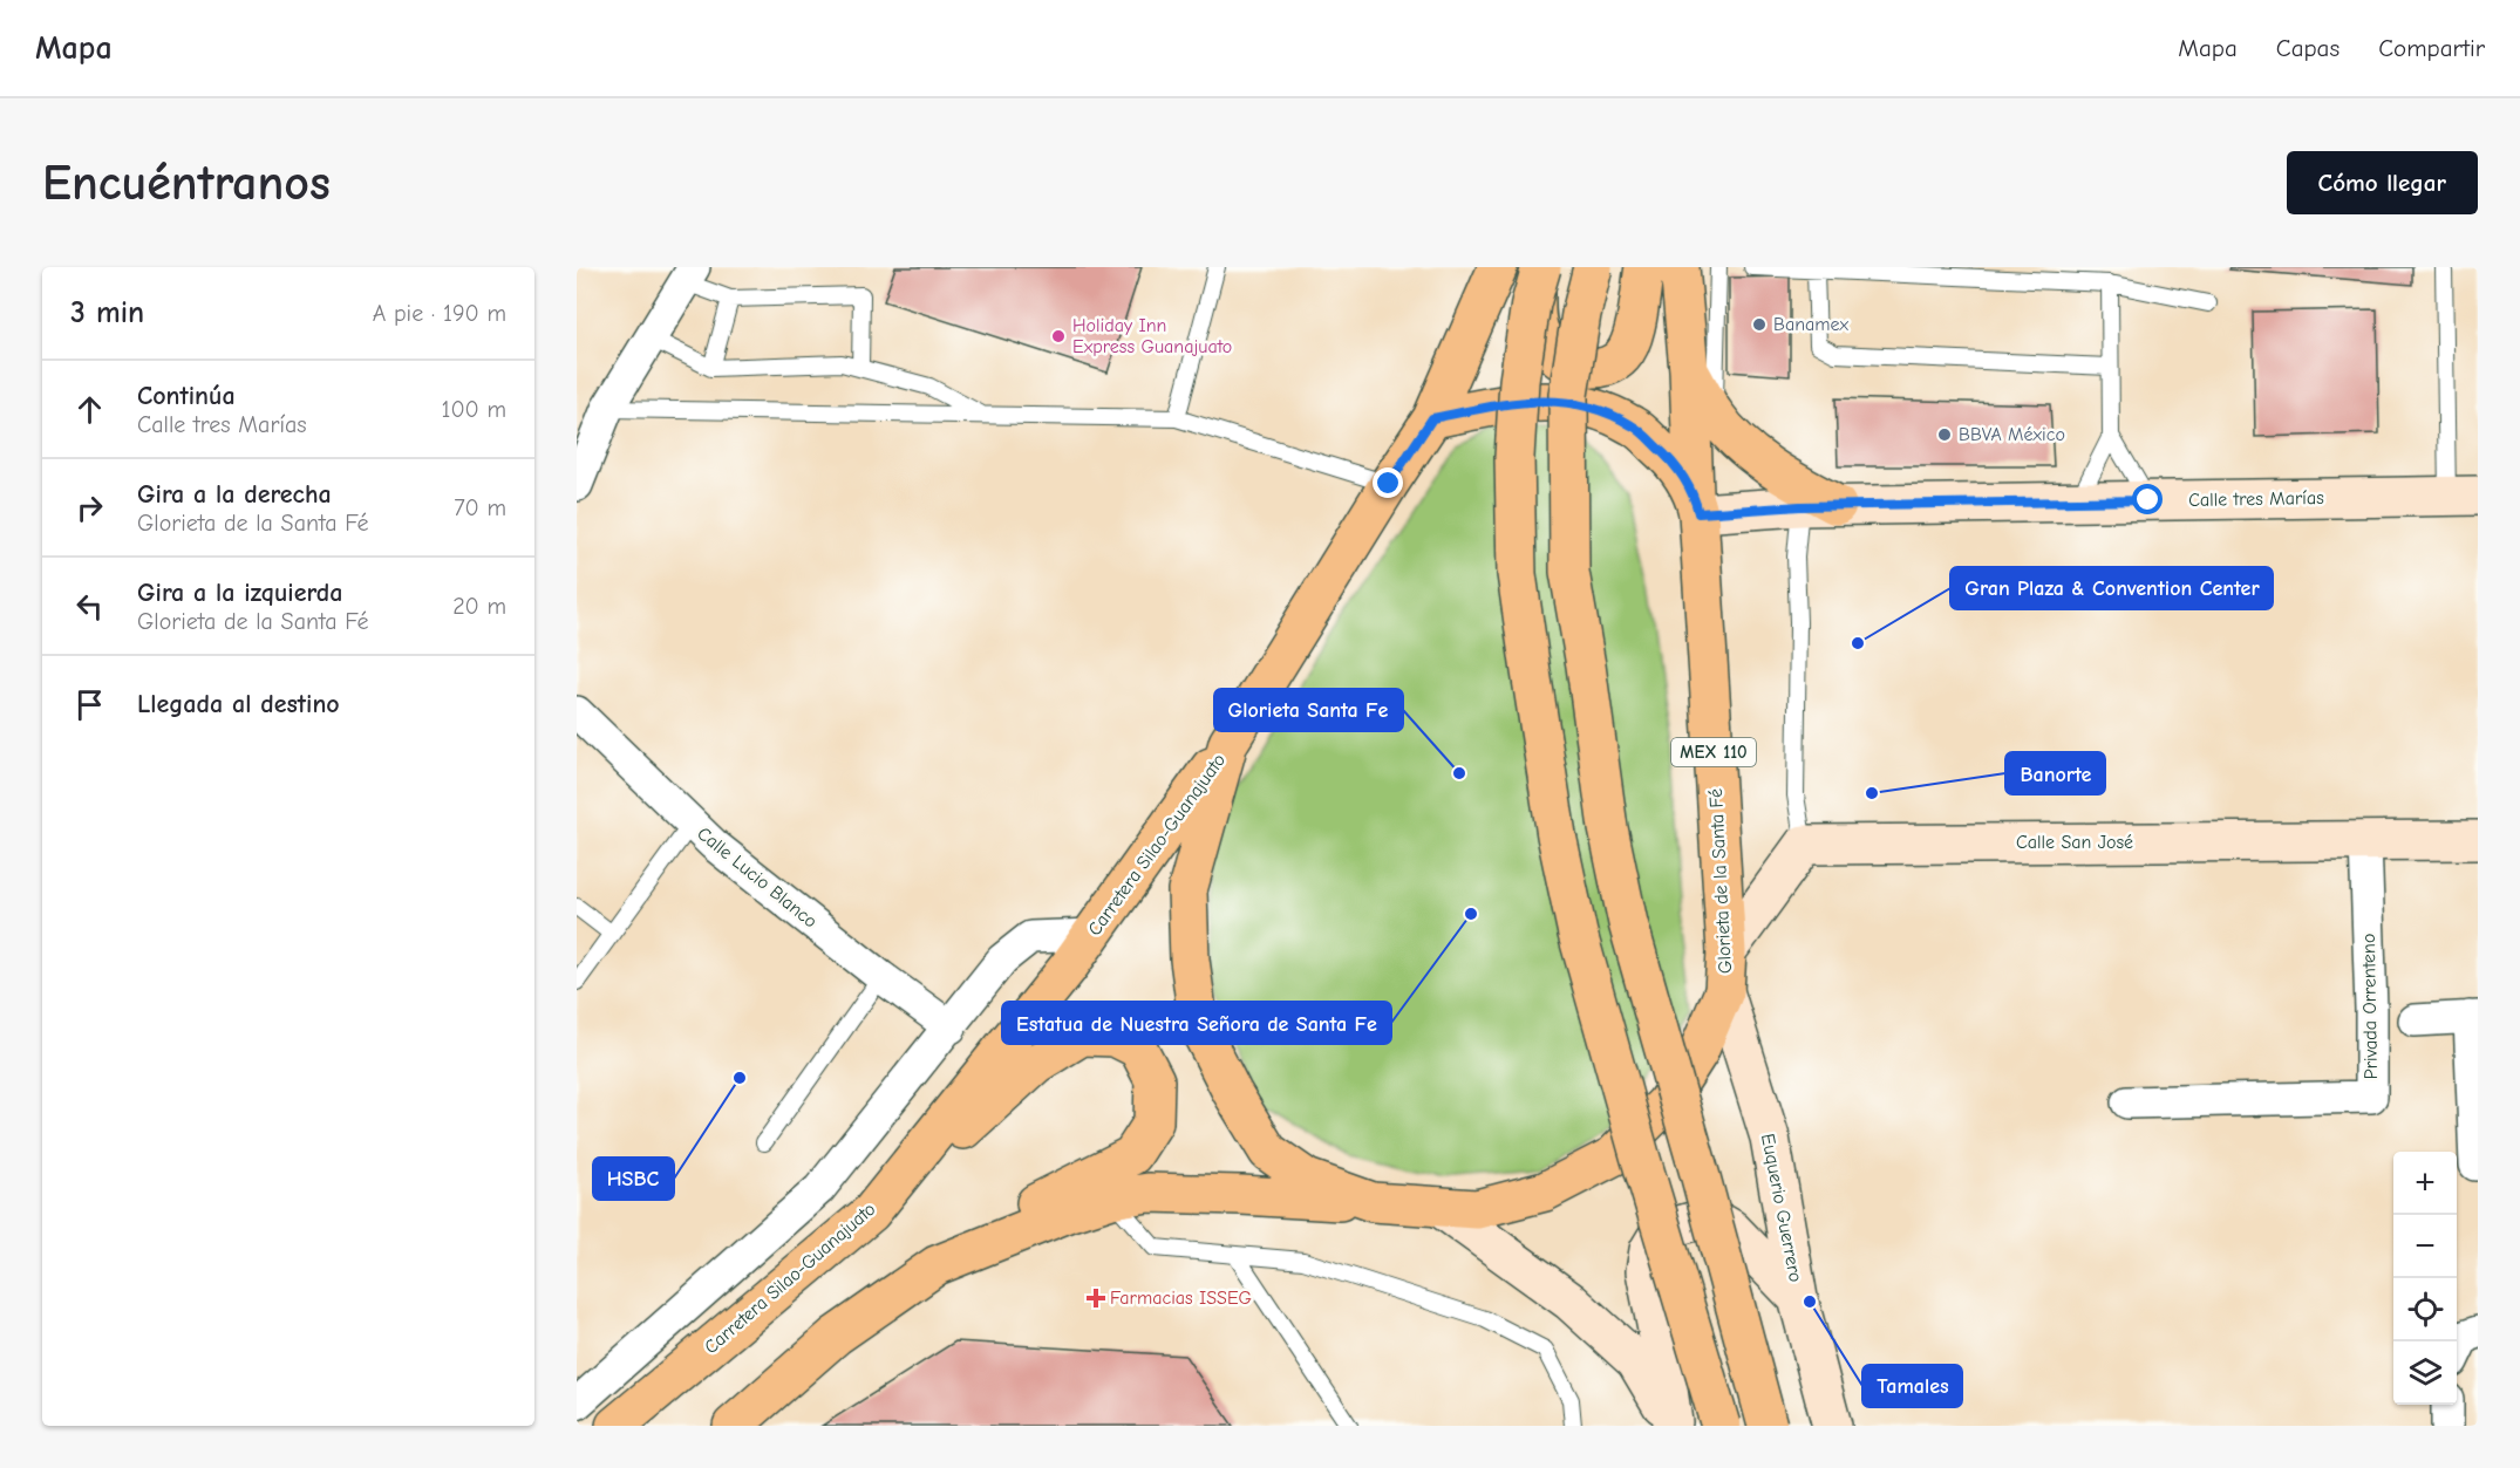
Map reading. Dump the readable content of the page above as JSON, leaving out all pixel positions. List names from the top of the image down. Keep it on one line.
{"streets":{"main road":["Calle tres Marías","MEX 110","Calle San José","Carretera Silao-Guanajuato","Glorieta de la Santa Fé","Euquerio Guerrero"],"street":["Calle Lucio Blanco","Privada Orrenteno"]},"crossings":[["Calle tres Marías","MEX 110"],["Calle tres Marías","Glorieta de la Santa Fé"],["MEX 110","Glorieta de la Santa Fé"],["Calle San José","Privada Orrenteno"],["Carretera Silao-Guanajuato","Glorieta de la Santa Fé"],["Glorieta de la Santa Fé","Euquerio Guerrero"]],"places":{"other":["Banamex","Holiday Inn Express Guanajuato","BBVA México","Gran Plaza & Convention Center","Glorieta Santa Fe","Banorte","Estatua de Nuestra Señora de Santa Fe","HSBC","Tamales"],"health":["Farmacias ISSEG"]},"page":{"header":"Mapa","nav":["Mapa","Capas","Compartir"],"buttons":"Cómo llegar","title":"Encuéntranos","heading":["3 min","A pie · 190 m"],"list":[["Continúa","Calle tres Marías","100 m"],["Gira a la derecha","Glorieta de la Santa Fé","70 m"],["Gira a la izquierda","Glorieta de la Santa Fé","20 m"],"Llegada al destino"],"map_buttons":["+","−"]}}
